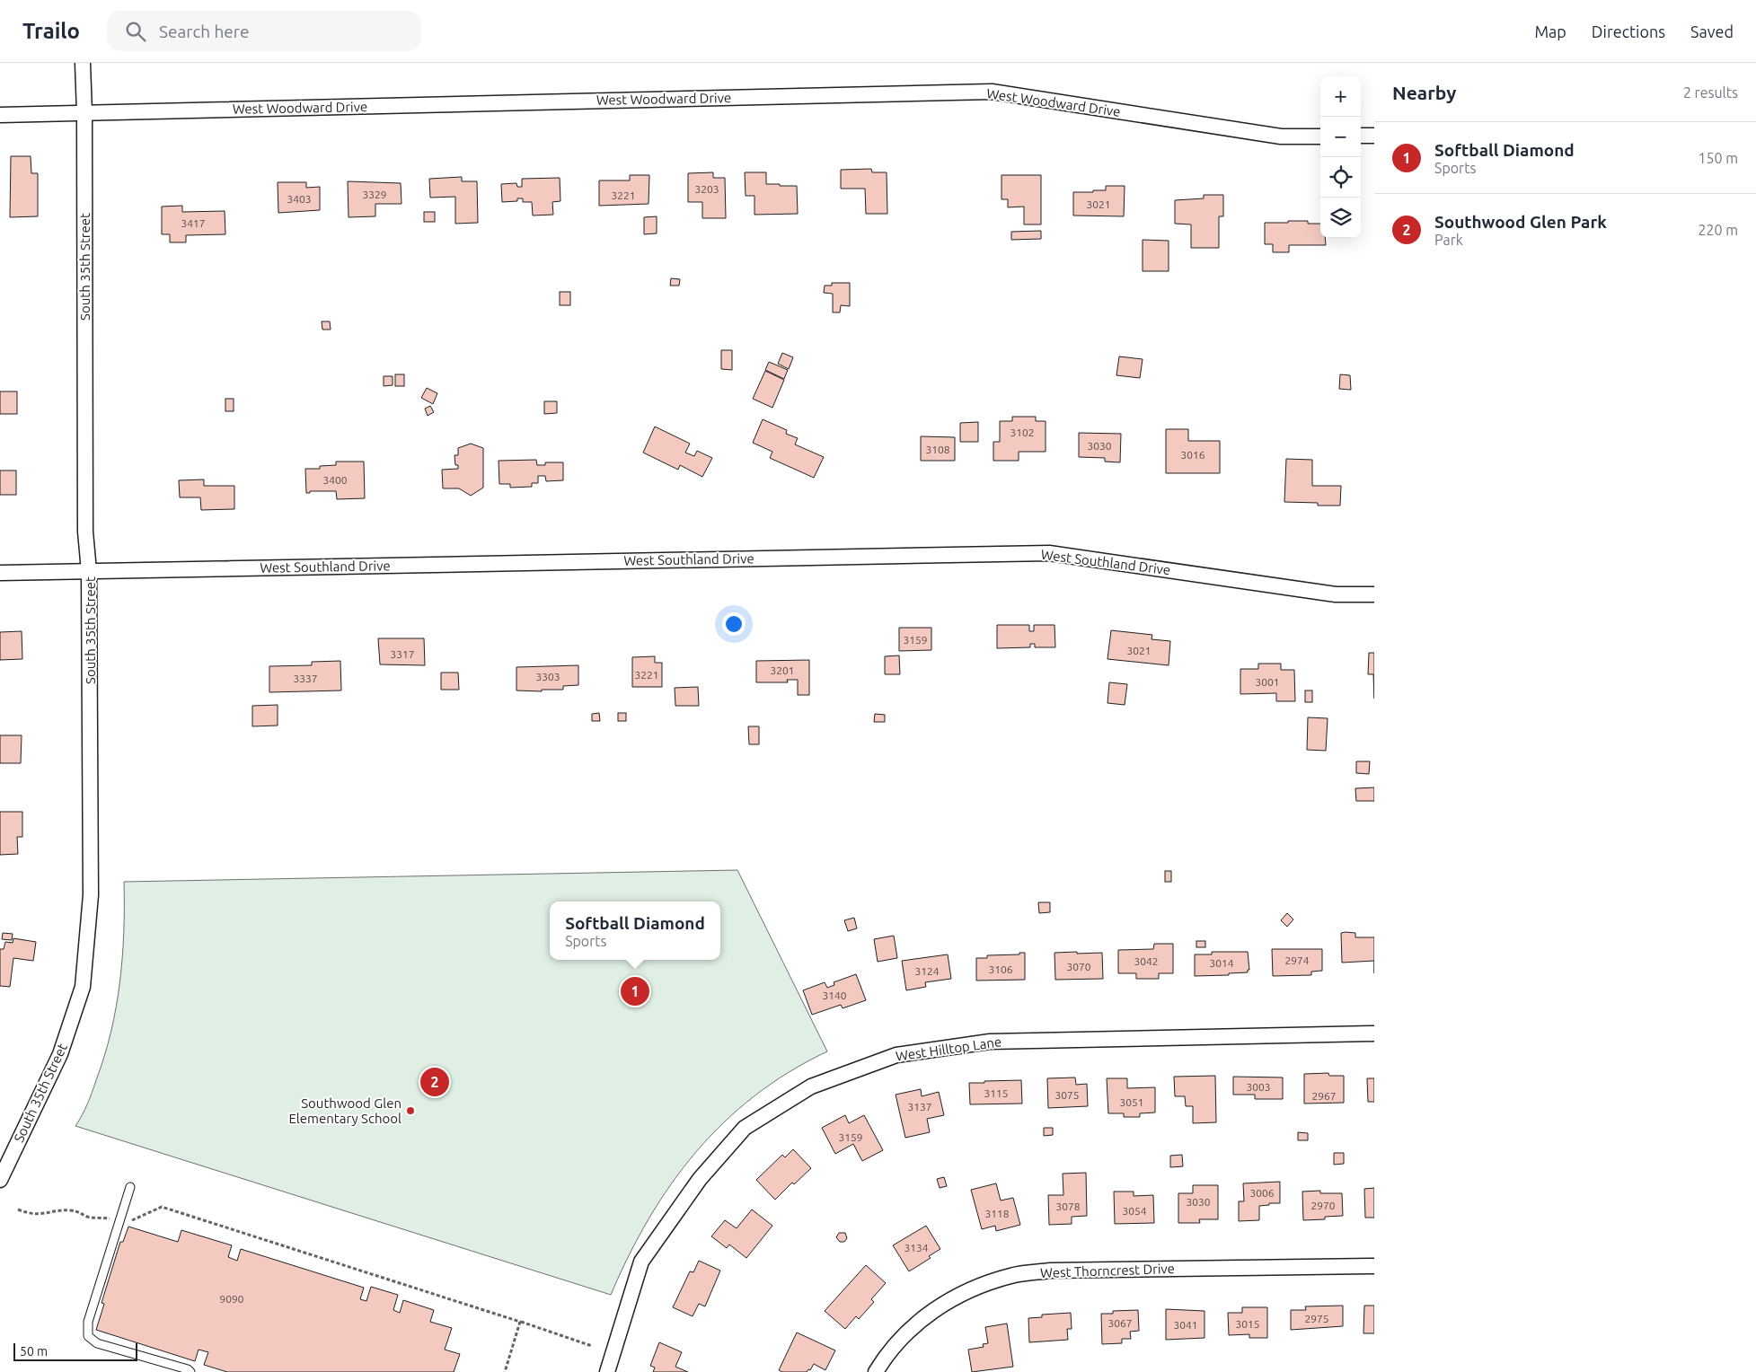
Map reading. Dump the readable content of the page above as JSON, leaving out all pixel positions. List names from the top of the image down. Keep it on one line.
{"streets":{"street":["West Woodward Drive","South 35th Street","West Southland Drive","West Hilltop Lane","West Thorncrest Drive"]},"crossings":[["West Woodward Drive","South 35th Street"],["South 35th Street","West Southland Drive"]],"places":["Southwood Glen Elementary School"],"house_numbers":["3203","3329","3221","3403","3021","3417","3102","3030","3108","3016","3400","3159","3021","3317","3201","3221","3303","3337","3001","2974","3042","3014","3070","3106","3124","3140","3003","3115","3075","2967","3051","3137","3159","3006","3030","2970","3078","3054","3118","3134","9090","2975","3067","3015","3041"],"scale_bar":"50 m","page":{"header":"Trailo","search":"Search here","nav":["Map","Directions","Saved"],"heading":["Nearby","2 results"],"map_buttons":["+","−"],"list":[{"mark":"1","name":"Softball Diamond","note":"Sports","value":"150 m"},{"mark":"2","name":"Southwood Glen Park","note":"Park","value":"220 m"}],"popup":["Softball Diamond","Sports"],"pins":["1","2"],"scale":"50 m"}}
